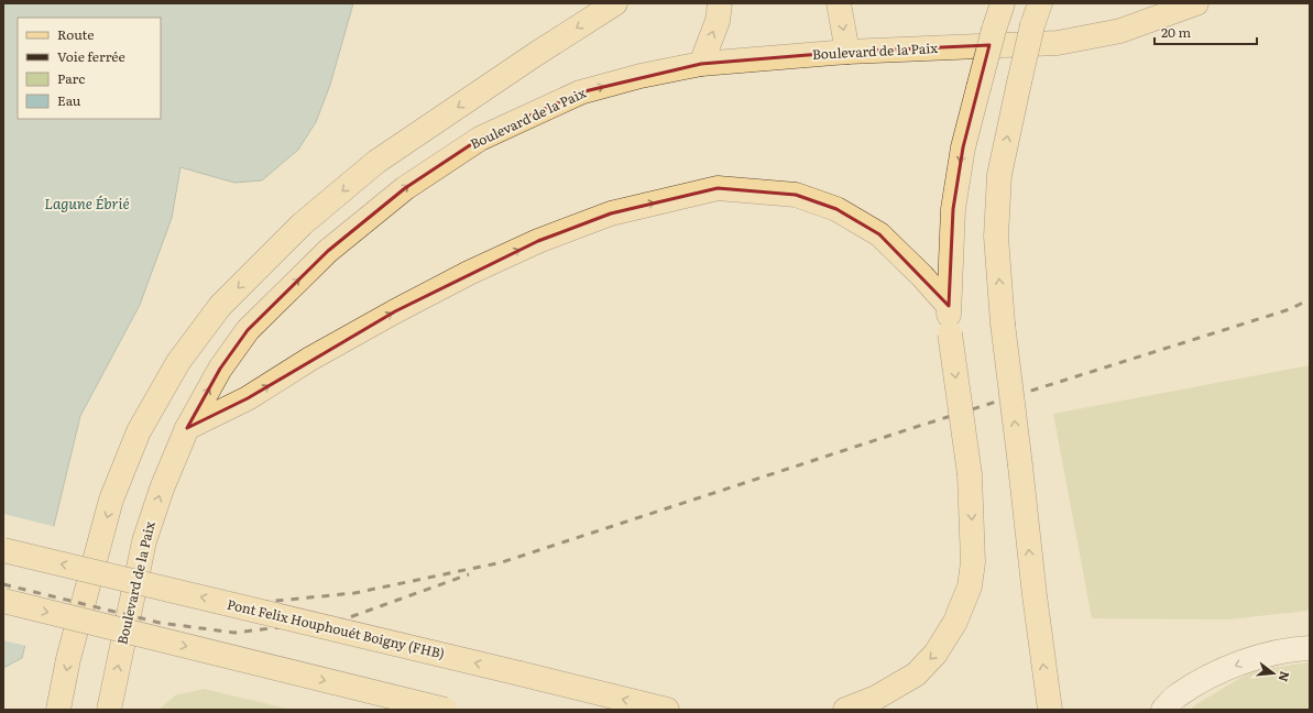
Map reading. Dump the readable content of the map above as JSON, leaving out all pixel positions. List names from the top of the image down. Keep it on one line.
{"streets":{"main road":["Boulevard de la Paix","Pont Felix Houphouét Boigny (FHB)"]},"water":["Lagune Ébrié"],"legend":["Route","Voie ferrée","Parc","Eau"],"scale_bar":"20 m","north":"right"}
